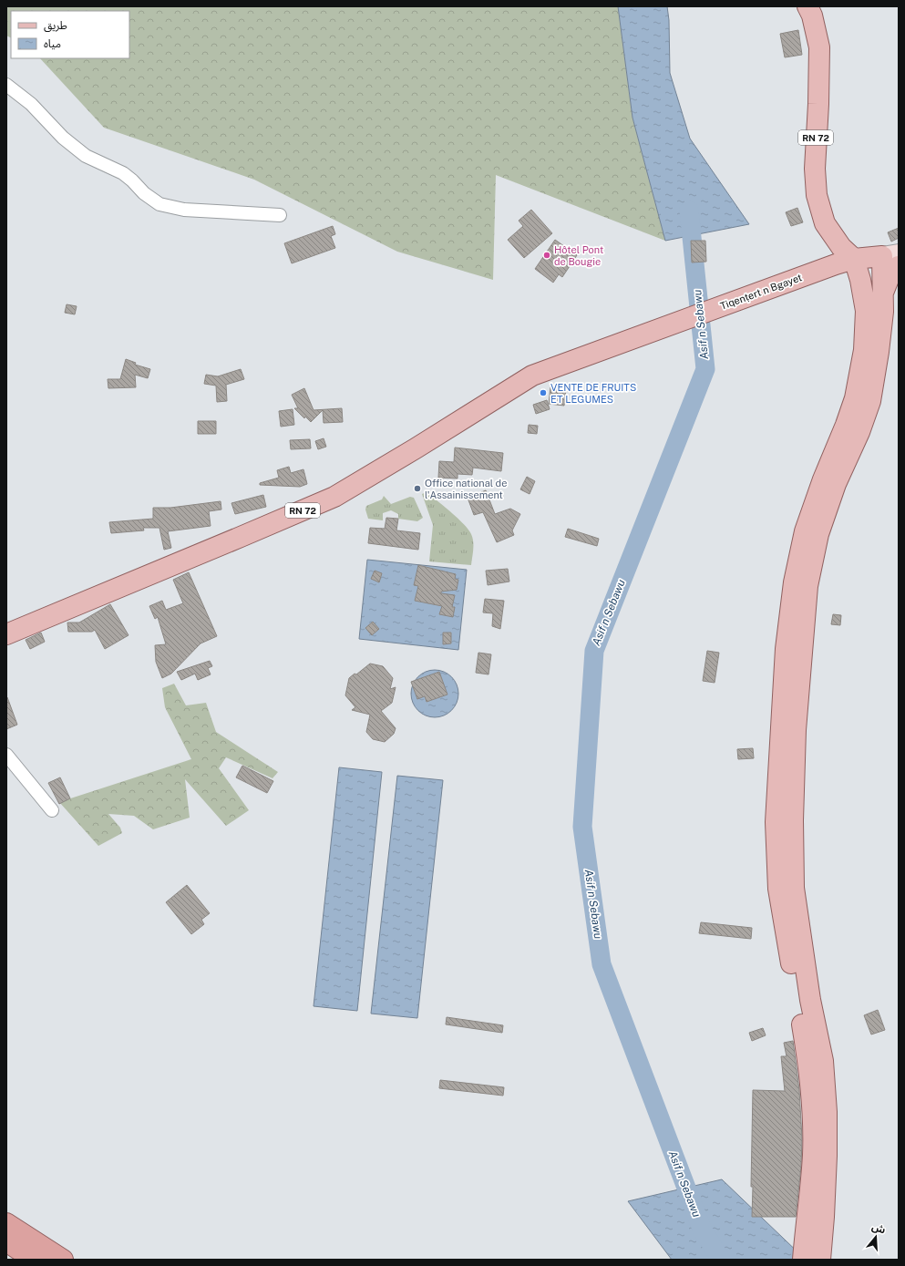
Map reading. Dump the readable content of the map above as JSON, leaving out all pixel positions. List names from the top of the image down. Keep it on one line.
{"streets":{"main road":["RN 72","Tiqenṭert n Bgayet"]},"crossings":[["RN 72","Tiqenṭert n Bgayet"]],"water":["Asif n Sebawu"],"places":["Hôtel Pont de Bougie","VENTE DE FRUITS ET LEGUMES","Office national de l'Assainissement"],"legend":["طريق","مياه"],"north":"top"}
